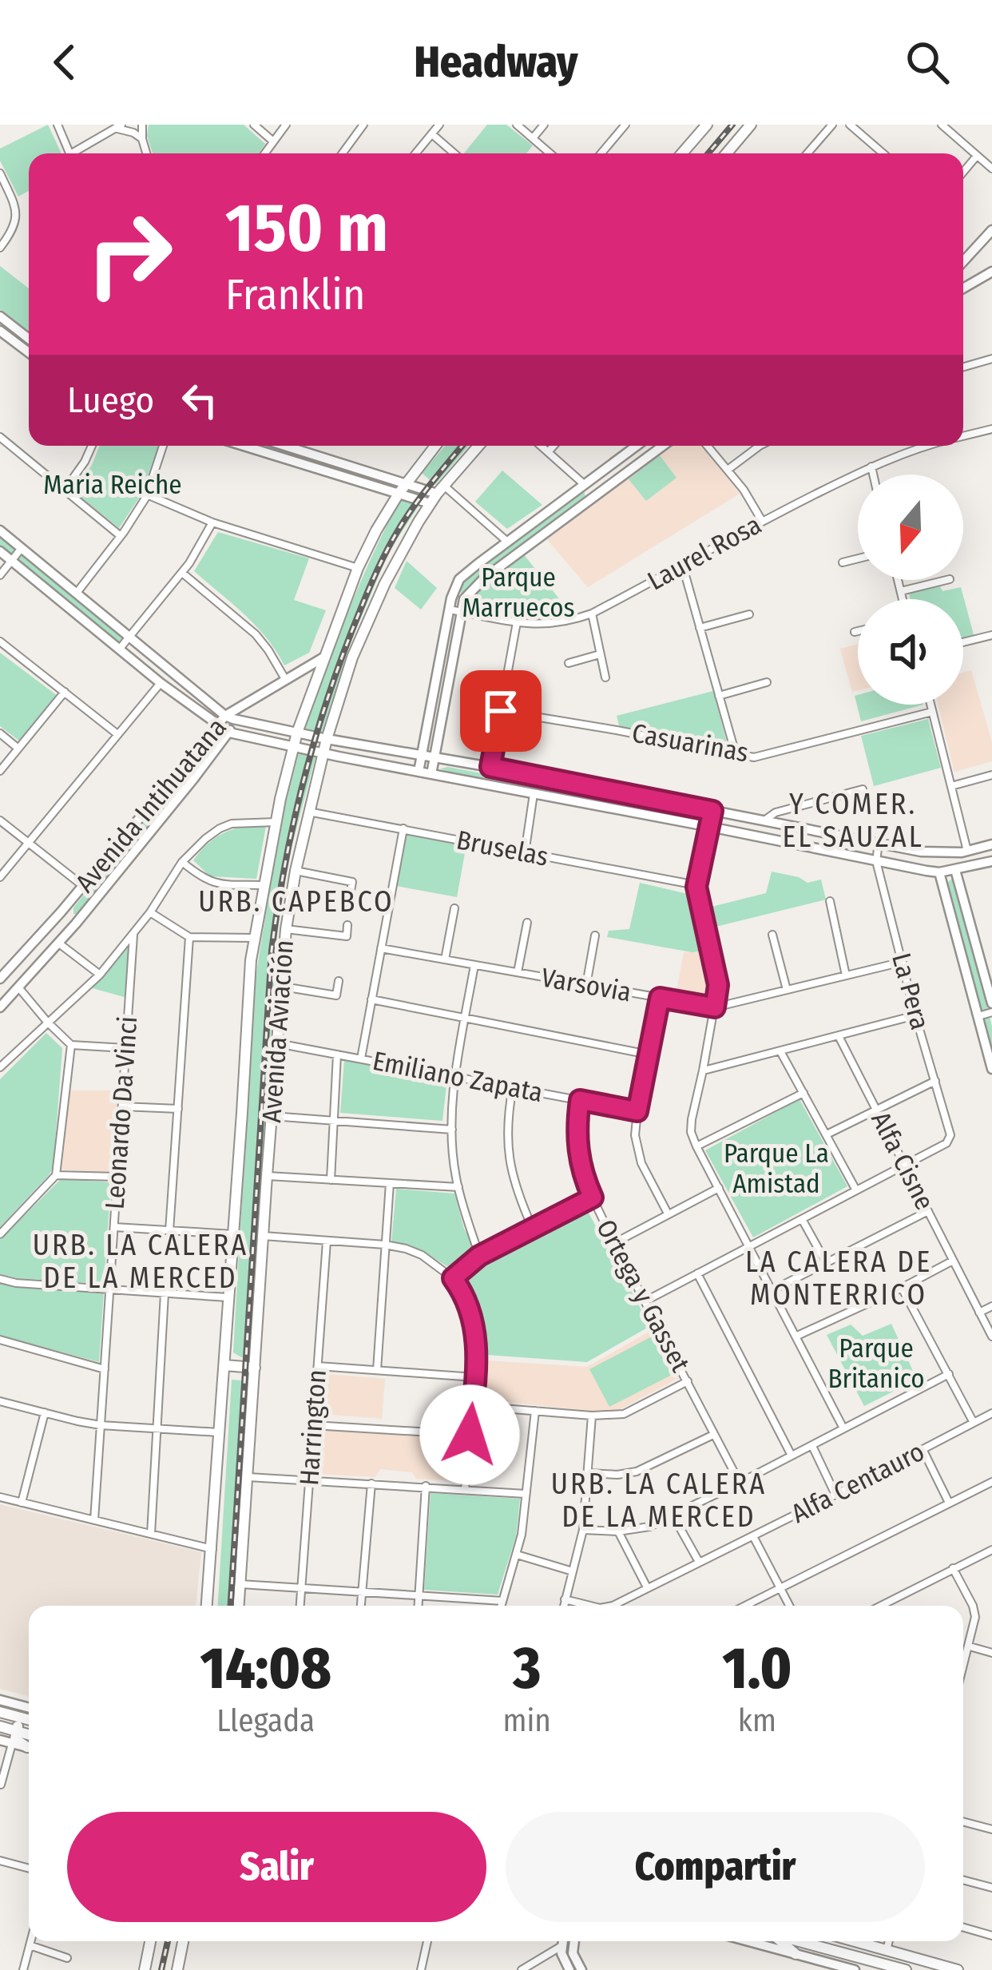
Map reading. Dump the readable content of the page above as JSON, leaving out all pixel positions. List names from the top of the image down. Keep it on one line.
{"streets":{"main road":["Avenida Intihuatana","Avenida Aviación"],"street":["Laurel Rosa","Casuarinas","Bruselas","Varsovia","La Pera","Emiliano Zapata","Leonardo Da Vinci","Alfa Cisne","Ortega y Gasset","Harrington","Alfa Centauro"]},"crossings":[["Avenida Intihuatana","Avenida Aviación"],["Bruselas","Avenida Aviación"],["Varsovia","La Pera"],["La Pera","Alfa Cisne"],["Avenida Aviación","Emiliano Zapata"],["Emiliano Zapata","Ortega y Gasset"]],"districts":["Y COMER. EL SAUZAL","URB. CAPEBCO","URB. LA CALERA DE LA MERCED","LA CALERA DE MONTERRICO","URB. LA CALERA DE LA MERCED"],"parks":["Maria Reiche","Parque Marruecos","Parque La Amistad","Parque Britanico"],"north":"bottom","page":{"header":"Headway","turn":["150 m","Franklin"],"then":"Luego","eta":["14:08","Llegada","3","min","1.0","km"],"buttons":["Salir","Compartir"]}}
